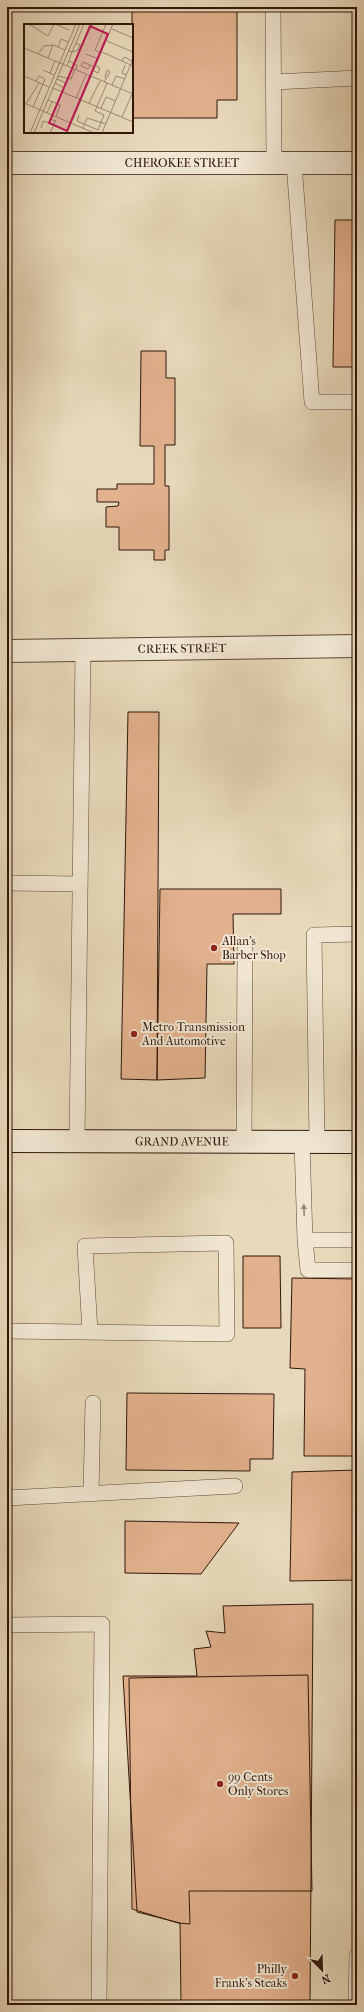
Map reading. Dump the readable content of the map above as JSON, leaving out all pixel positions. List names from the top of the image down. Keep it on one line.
{"streets":{"street":["CHEROKEE STREET","CREEK STREET","GRAND AVENUE"]},"places":["Allan's Barber Shop","Metro Transmission And Automotive","99 Cents Only Stores","Philly Frank's Steaks"],"north":"bottom right"}
